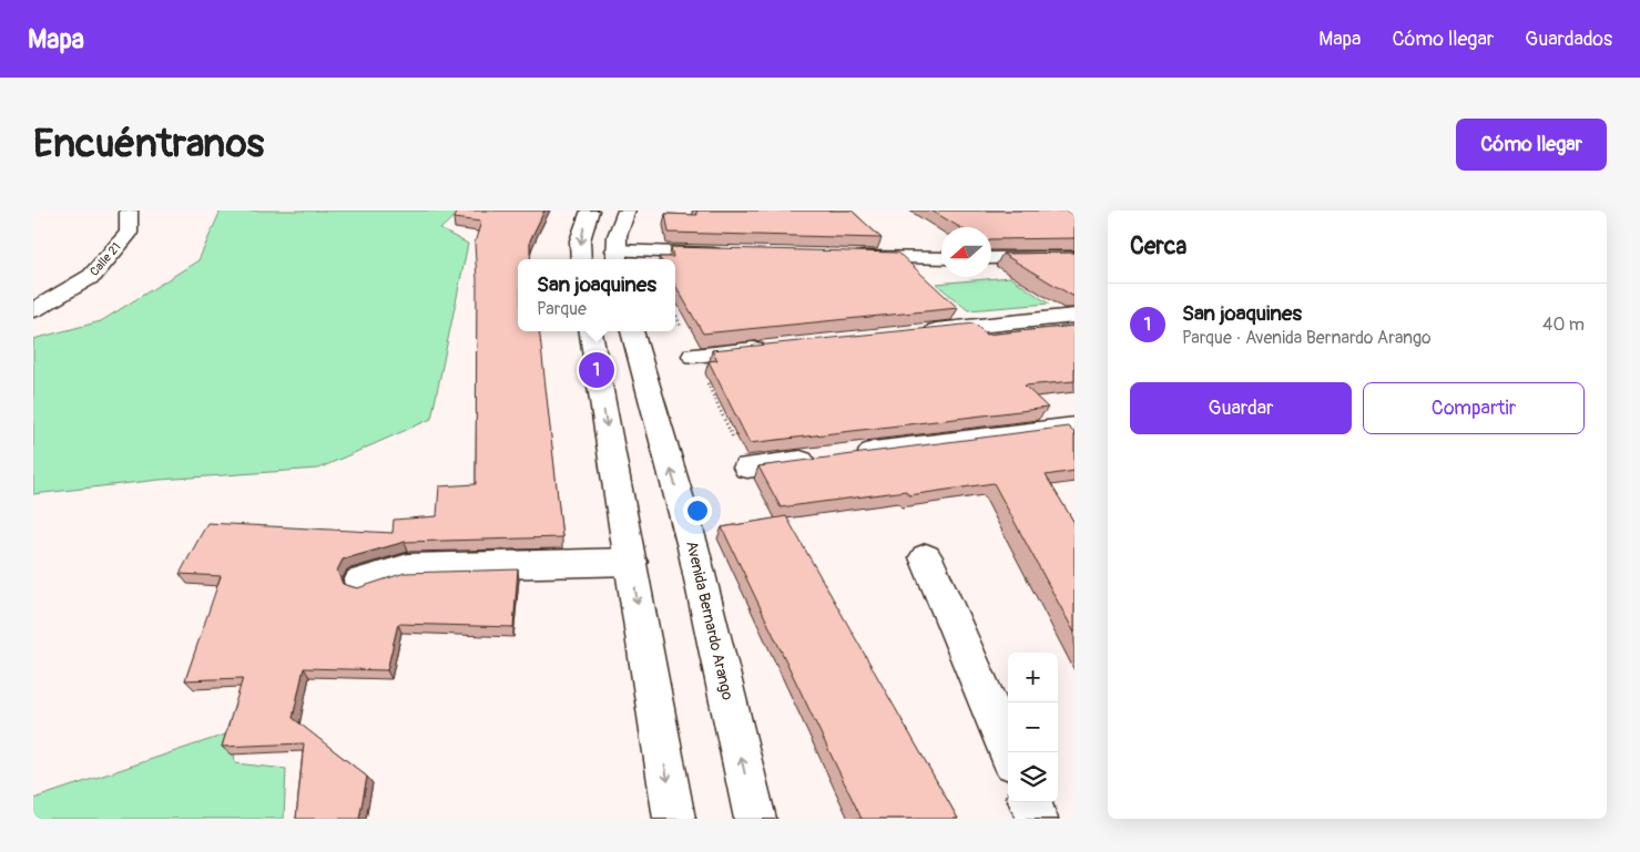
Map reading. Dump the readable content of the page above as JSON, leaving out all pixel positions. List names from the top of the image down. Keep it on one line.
{"streets":{"main road":["Calle 21","Avenida Bernardo Arango"]},"north":"left","page":{"header":"Mapa","nav":["Mapa","Cómo llegar","Guardados"],"buttons":["Cómo llegar",["Guardar","Compartir"]],"title":"Encuéntranos","heading":"Cerca","popup":["San joaquines","Parque"],"list":[{"mark":"1","name":"San joaquines","note":"Parque · Avenida Bernardo Arango","value":"40 m"}],"pins":"1","map_buttons":["+","−"]}}
